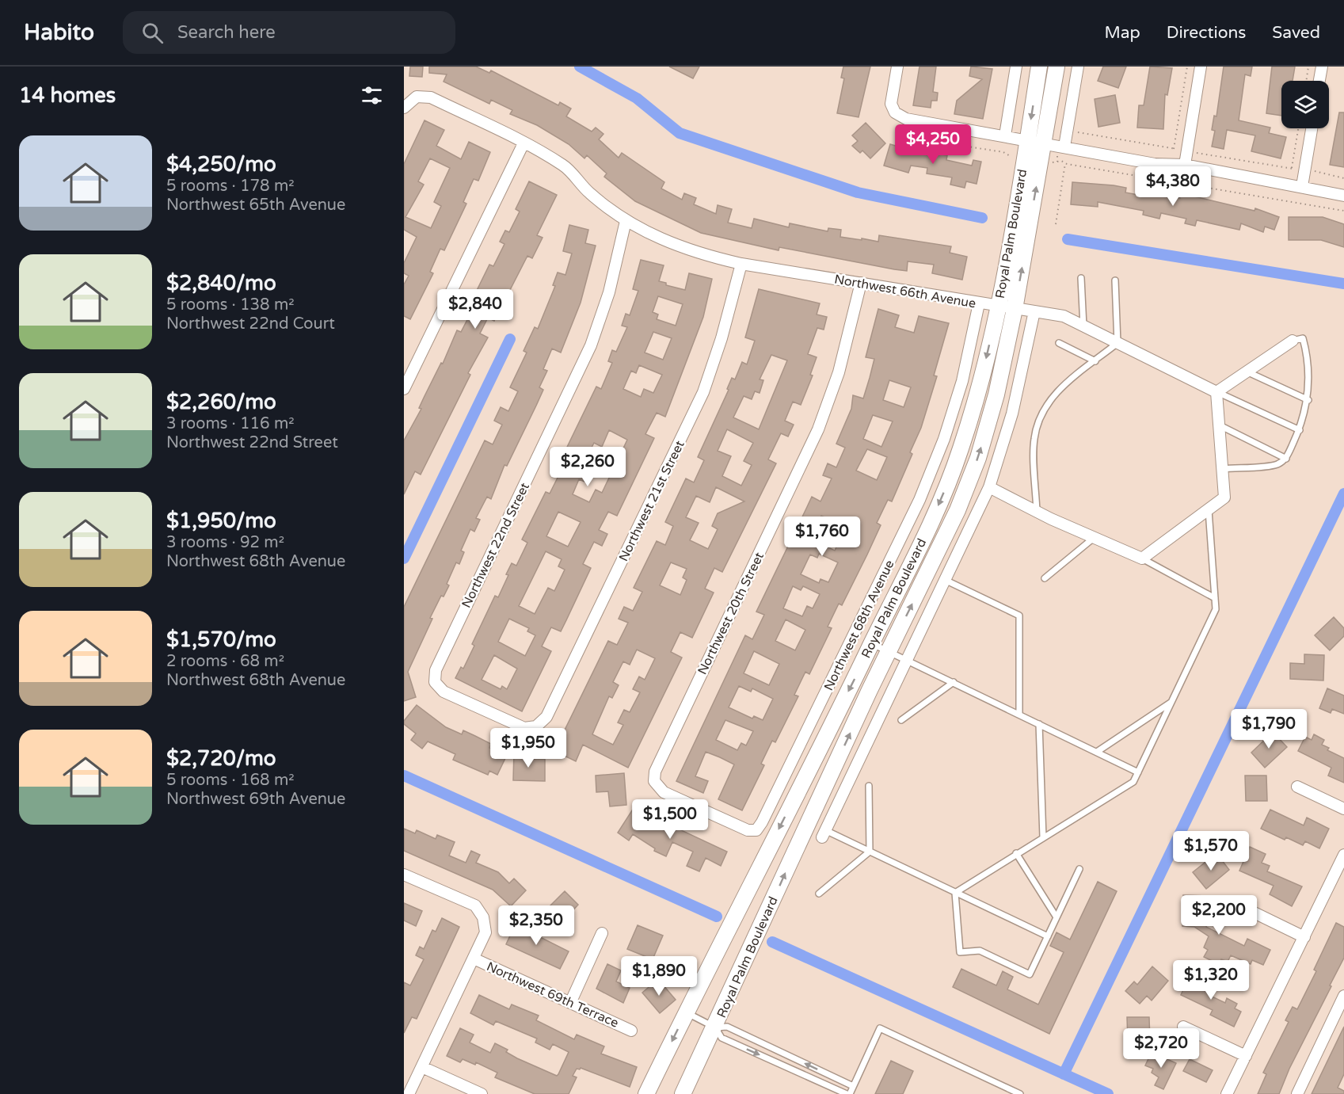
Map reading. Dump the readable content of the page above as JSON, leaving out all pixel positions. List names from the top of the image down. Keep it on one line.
{"streets":{"main road":["Royal Palm Boulevard"],"street":["Northwest 66th Avenue","Northwest 21st Street","Northwest 22nd Street","Northwest 20th Street","Northwest 68th Avenue","Northwest 69th Terrace"]},"crossings":[["Royal Palm Boulevard","Northwest 66th Avenue"],["Northwest 66th Avenue","Northwest 21st Street"],["Northwest 66th Avenue","Northwest 22nd Street"],["Northwest 66th Avenue","Northwest 20th Street"],["Northwest 66th Avenue","Northwest 68th Avenue"],["Northwest 21st Street","Northwest 22nd Street"],["Northwest 20th Street","Northwest 68th Avenue"]],"page":{"header":"Habito","search":"Search here","nav":["Map","Directions","Saved"],"heading":"14 homes","list":[{"name":"$4,250/mo","note":"5 rooms · 178 m² · Northwest 65th Avenue"},{"name":"$2,840/mo","note":"5 rooms · 138 m² · Northwest 22nd Court"},{"name":"$2,260/mo","note":"3 rooms · 116 m² · Northwest 22nd Street"},{"name":"$1,950/mo","note":"3 rooms · 92 m² · Northwest 68th Avenue"},{"name":"$1,570/mo","note":"2 rooms · 68 m² · Northwest 68th Avenue"},{"name":"$2,720/mo","note":"5 rooms · 168 m² · Northwest 69th Avenue"}],"price":["$4,250","$4,380","$2,840","$2,260","$1,760","$1,790","$1,950","$1,500","$1,570","$2,200","$2,350","$1,890","$1,320","$2,720"]}}
